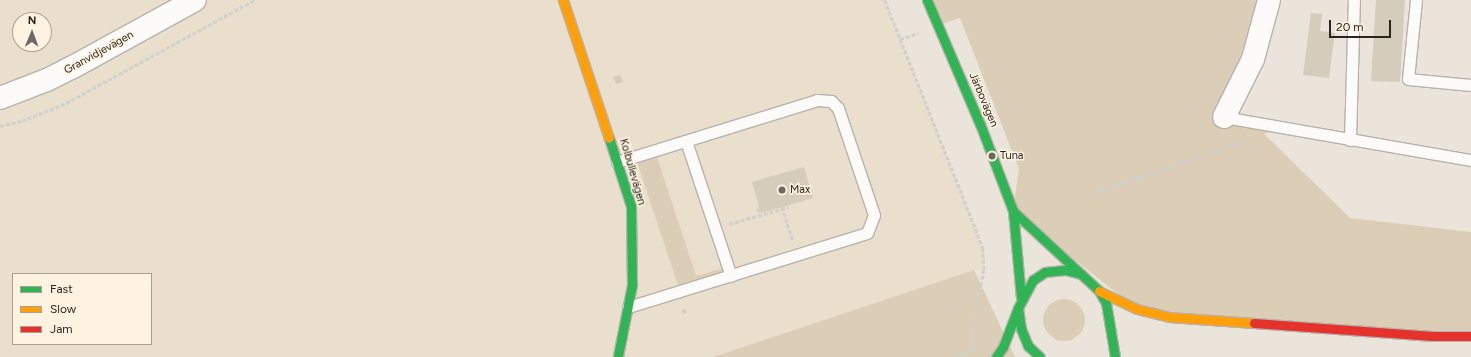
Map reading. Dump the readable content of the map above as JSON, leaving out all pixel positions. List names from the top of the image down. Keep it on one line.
{"streets":{"main road":["Järbovägen","Kolbullevägen"],"street":["Granvidjevägen"]},"places":["Tuna","Max"],"legend":["Fast","Slow","Jam"],"scale_bar":"20 m","north":"top"}
